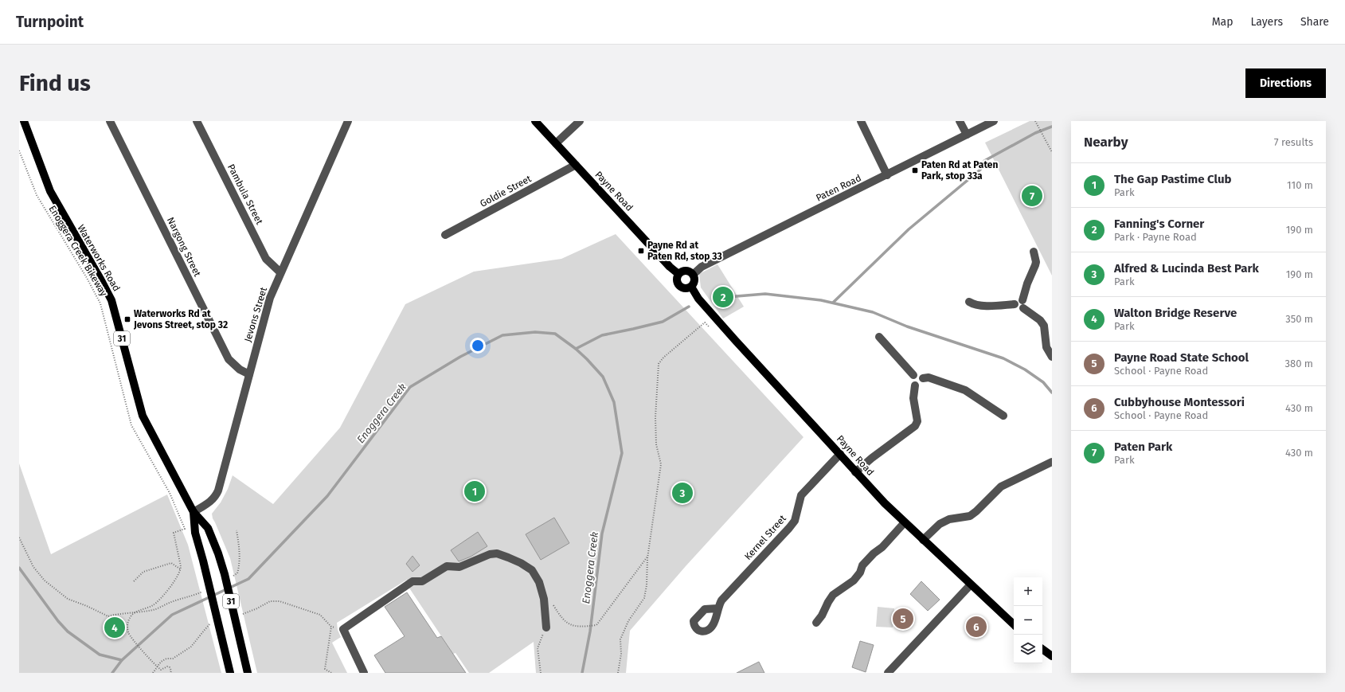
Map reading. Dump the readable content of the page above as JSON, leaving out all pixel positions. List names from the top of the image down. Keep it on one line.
{"streets":{"main road":["Payne Road","Waterworks Road","31"],"street":["Paten Road","Goldie Street","Pambula Street","Nargong Street","Jevons Street","Kernel Street"],"path":["Enoggera Creek Bikeway"]},"crossings":[["Paten Road","Payne Road"],["Goldie Street","Payne Road"],["Payne Road","Kernel Street"],["Pambula Street","Jevons Street"],["Nargong Street","Jevons Street"],["Waterworks Road","Jevons Street"]],"water":["Enoggera Creek"],"places":{"transit":["Paten Rd at Paten Park, stop 33a","Payne Rd at Paten Rd, stop 33","Waterworks Rd at Jevons Street, stop 32"]},"page":{"header":"Turnpoint","nav":["Map","Layers","Share"],"buttons":"Directions","title":"Find us","heading":["Nearby","7 results"],"list":[{"mark":"1","name":"The Gap Pastime Club","note":"Park","value":"110 m"},{"mark":"2","name":"Fanning's Corner","note":"Park · Payne Road","value":"190 m"},{"mark":"3","name":"Alfred & Lucinda Best Park","note":"Park","value":"190 m"},{"mark":"4","name":"Walton Bridge Reserve","note":"Park","value":"350 m"},{"mark":"5","name":"Payne Road State School","note":"School · Payne Road","value":"380 m"},{"mark":"6","name":"Cubbyhouse Montessori","note":"School · Payne Road","value":"430 m"},{"mark":"7","name":"Paten Park","note":"Park","value":"430 m"}],"pins":["7","2","1","3","5","6","4"],"map_buttons":["+","−"]}}
